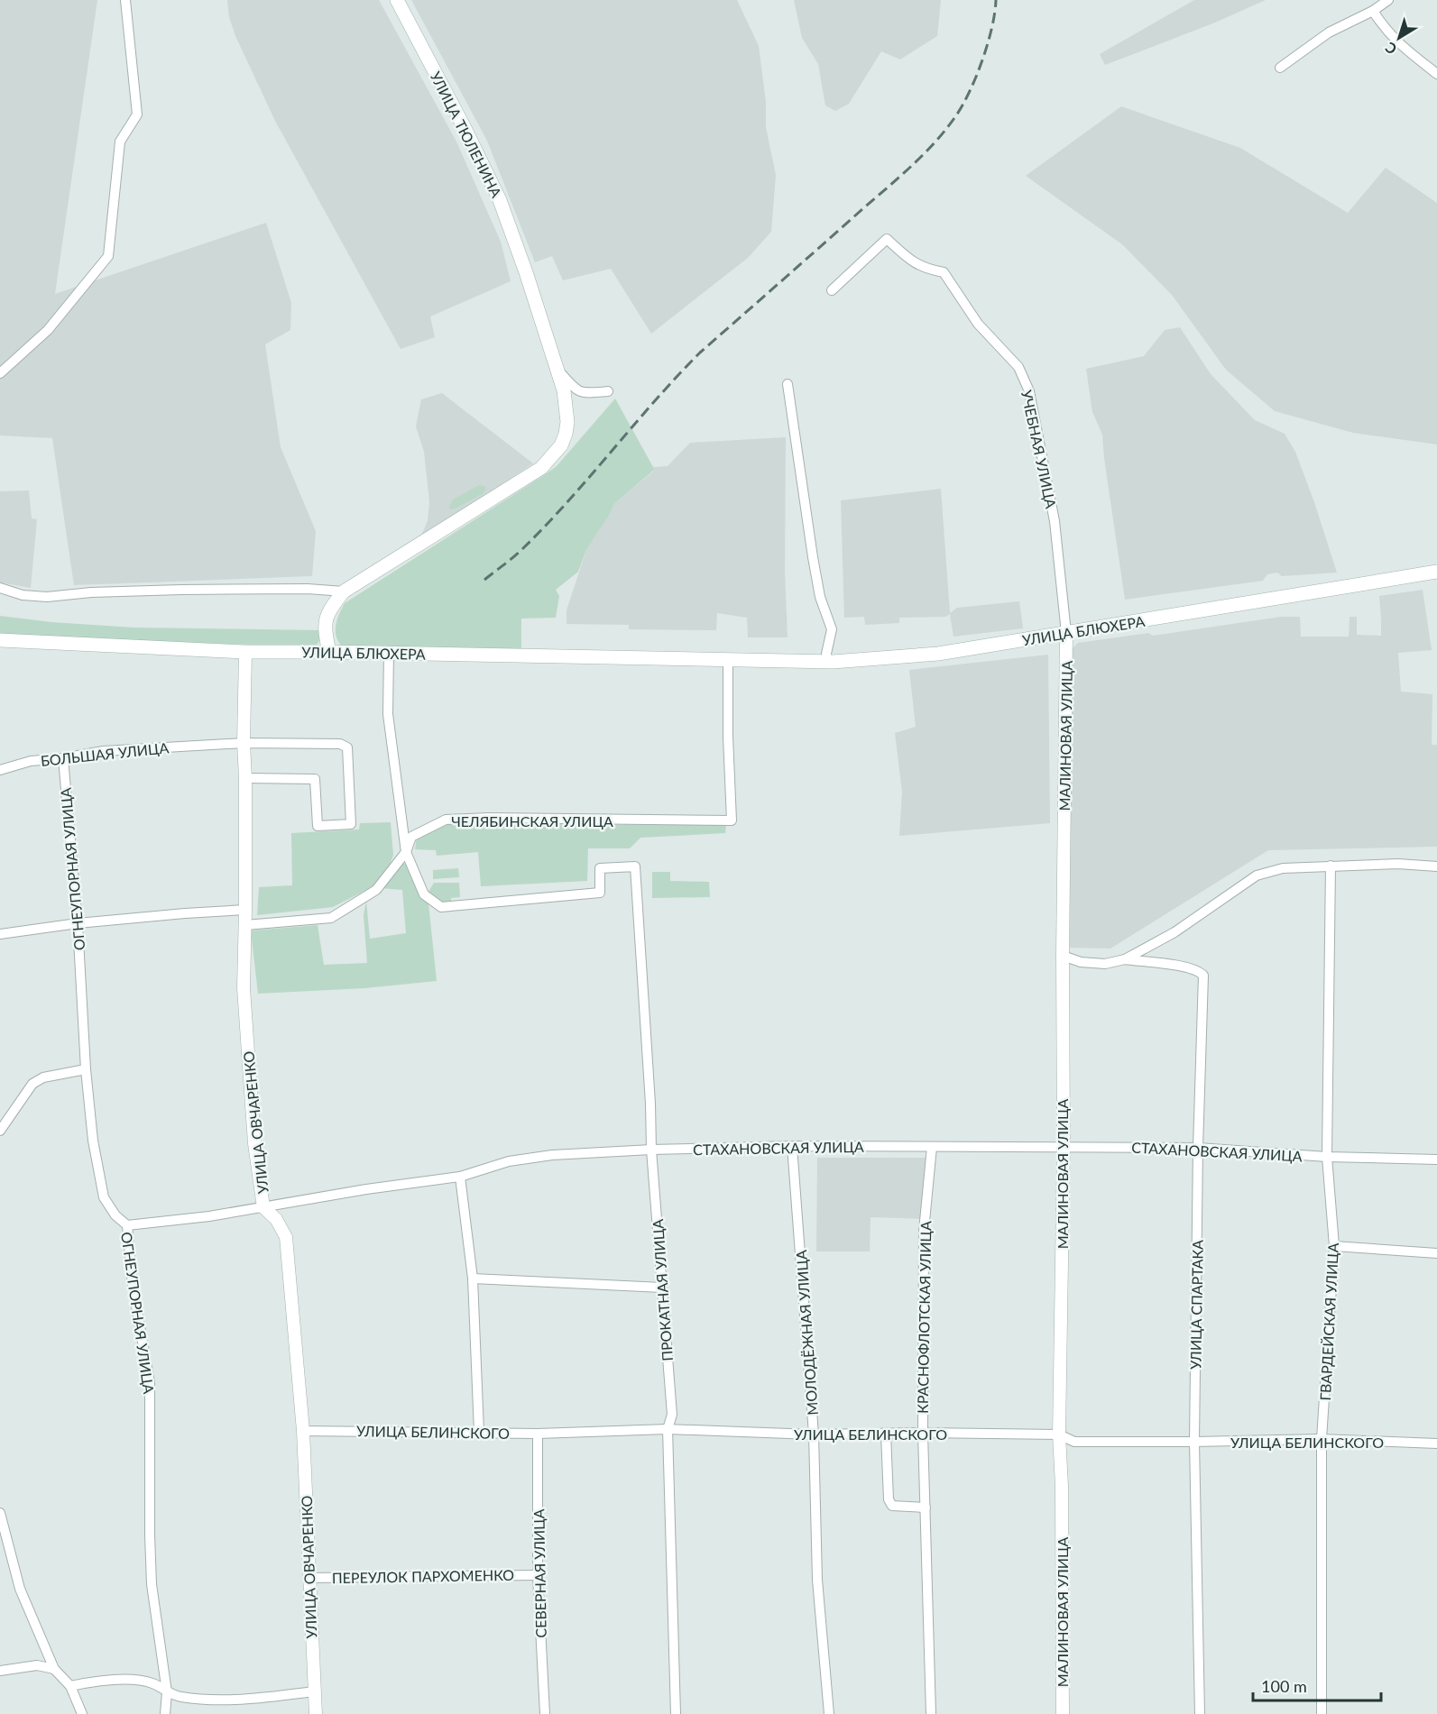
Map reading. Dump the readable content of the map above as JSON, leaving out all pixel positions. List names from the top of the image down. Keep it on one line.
{"streets":{"main road":["УЛИЦА ТЮЛЕНИНА","УЛИЦА БЛЮХЕРА"],"street":["УЧЕБНАЯ УЛИЦА","МАЛИНОВАЯ УЛИЦА","БОЛЬШАЯ УЛИЦА","ЧЕЛЯБИНСКАЯ УЛИЦА","ОГНЕУПОРНАЯ УЛИЦА","УЛИЦА ОВЧАРЕНКО","СТАХАНОВСКАЯ УЛИЦА","ПРОКАТНАЯ УЛИЦА","УЛИЦА СПАРТАКА","КРАСНОФЛОТСКАЯ УЛИЦА","ГВАРДЕЙСКАЯ УЛИЦА","МОЛОДЁЖНАЯ УЛИЦА","УЛИЦА БЕЛИНСКОГО","СЕВЕРНАЯ УЛИЦА","ПЕРЕУЛОК ПАРХОМЕНКО"]},"crossings":[["УЧЕБНАЯ УЛИЦА","УЛИЦА БЛЮХЕРА"],["УЧЕБНАЯ УЛИЦА","МАЛИНОВАЯ УЛИЦА"],["УЛИЦА БЛЮХЕРА","МАЛИНОВАЯ УЛИЦА"],["УЛИЦА БЛЮХЕРА","ЧЕЛЯБИНСКАЯ УЛИЦА"],["УЛИЦА БЛЮХЕРА","УЛИЦА ОВЧАРЕНКО"],["МАЛИНОВАЯ УЛИЦА","СТАХАНОВСКАЯ УЛИЦА"],["МАЛИНОВАЯ УЛИЦА","УЛИЦА БЕЛИНСКОГО"],["БОЛЬШАЯ УЛИЦА","ОГНЕУПОРНАЯ УЛИЦА"],["БОЛЬШАЯ УЛИЦА","УЛИЦА ОВЧАРЕНКО"],["ЧЕЛЯБИНСКАЯ УЛИЦА","УЛИЦА ОВЧАРЕНКО"],["ЧЕЛЯБИНСКАЯ УЛИЦА","ПРОКАТНАЯ УЛИЦА"],["ОГНЕУПОРНАЯ УЛИЦА","СТАХАНОВСКАЯ УЛИЦА"],["УЛИЦА ОВЧАРЕНКО","СТАХАНОВСКАЯ УЛИЦА"],["УЛИЦА ОВЧАРЕНКО","УЛИЦА БЕЛИНСКОГО"],["УЛИЦА ОВЧАРЕНКО","ПЕРЕУЛОК ПАРХОМЕНКО"],["СТАХАНОВСКАЯ УЛИЦА","ПРОКАТНАЯ УЛИЦА"],["СТАХАНОВСКАЯ УЛИЦА","УЛИЦА СПАРТАКА"],["СТАХАНОВСКАЯ УЛИЦА","КРАСНОФЛОТСКАЯ УЛИЦА"],["СТАХАНОВСКАЯ УЛИЦА","ГВАРДЕЙСКАЯ УЛИЦА"],["СТАХАНОВСКАЯ УЛИЦА","МОЛОДЁЖНАЯ УЛИЦА"],["ПРОКАТНАЯ УЛИЦА","УЛИЦА БЕЛИНСКОГО"],["УЛИЦА СПАРТАКА","УЛИЦА БЕЛИНСКОГО"],["КРАСНОФЛОТСКАЯ УЛИЦА","УЛИЦА БЕЛИНСКОГО"],["ГВАРДЕЙСКАЯ УЛИЦА","УЛИЦА БЕЛИНСКОГО"],["МОЛОДЁЖНАЯ УЛИЦА","УЛИЦА БЕЛИНСКОГО"],["УЛИЦА БЕЛИНСКОГО","СЕВЕРНАЯ УЛИЦА"],["СЕВЕРНАЯ УЛИЦА","ПЕРЕУЛОК ПАРХОМЕНКО"]],"scale_bar":"100 m","north":"bottom left"}
